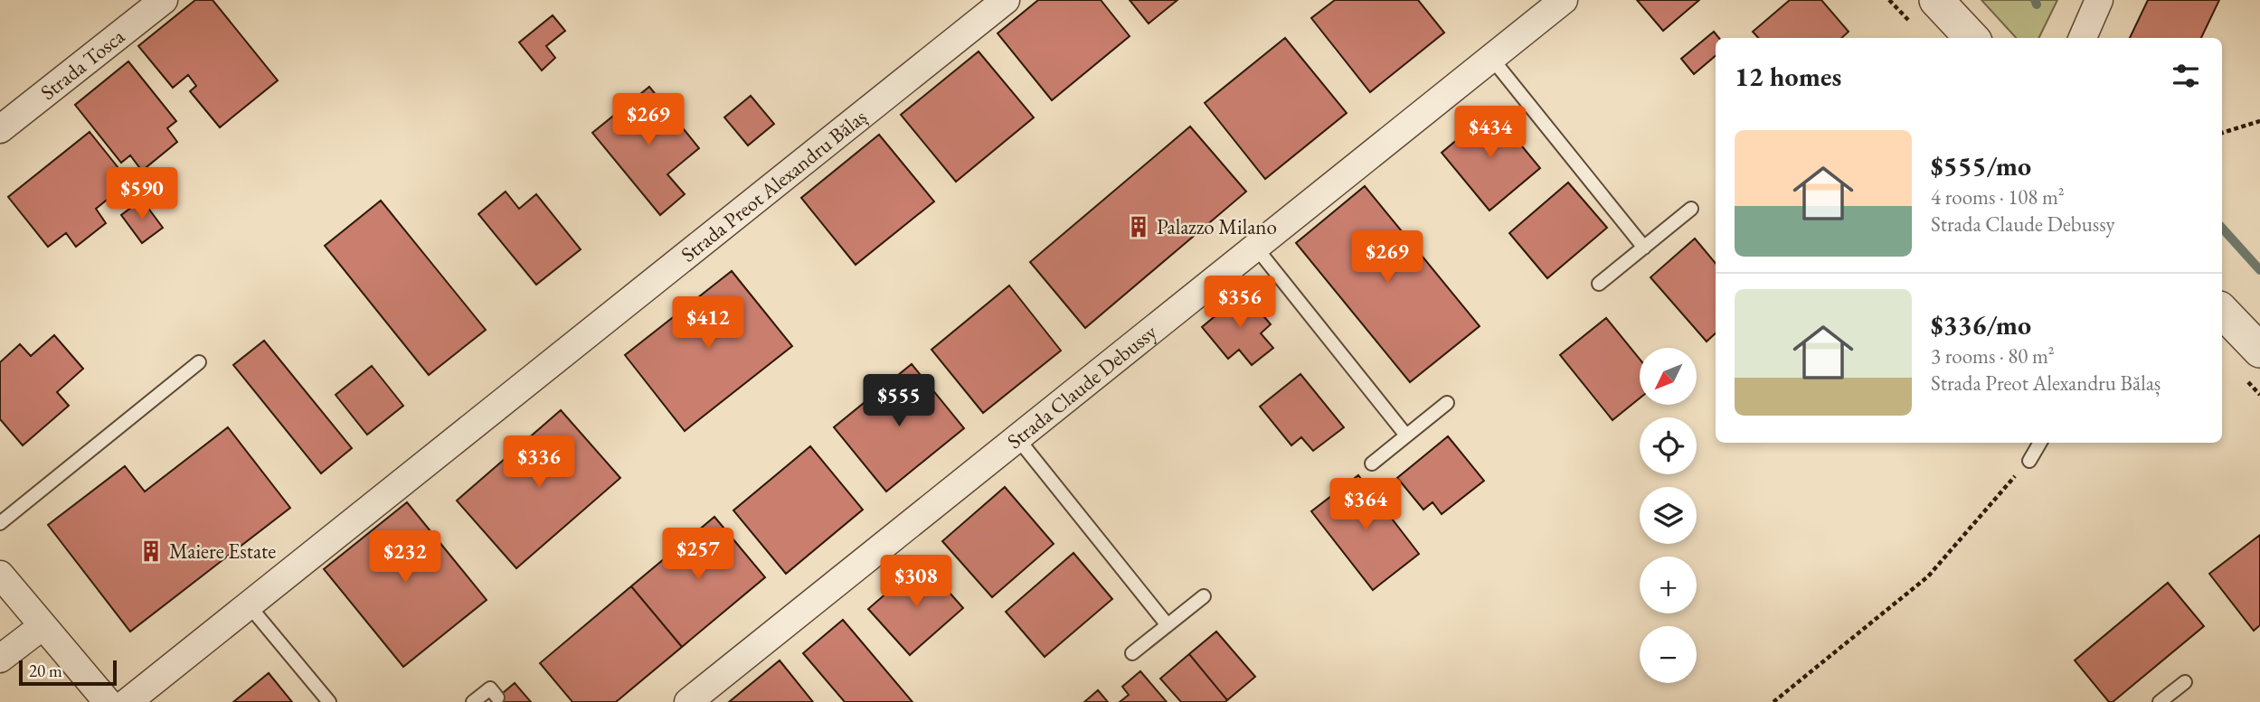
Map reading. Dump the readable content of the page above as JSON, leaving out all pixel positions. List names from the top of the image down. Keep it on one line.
{"streets":{"street":["Strada Tosca","Strada Preot Alexandru Bălaș","Strada Claude Debussy"]},"places":{"building":["Palazzo Milano","Maiere Estate"]},"scale_bar":"20 m","north":"bottom left","page":{"heading":"12 homes","price":["$269","$434","$590","$269","$356","$412","$555","$336","$364","$257","$232","$308"],"list":[{"name":"$555/mo","note":"4 rooms · 108 m² · Strada Claude Debussy"},{"name":"$336/mo","note":"3 rooms · 80 m² · Strada Preot Alexandru Bălaș"}],"map_buttons":["+","−"],"scale":"20 m"}}
